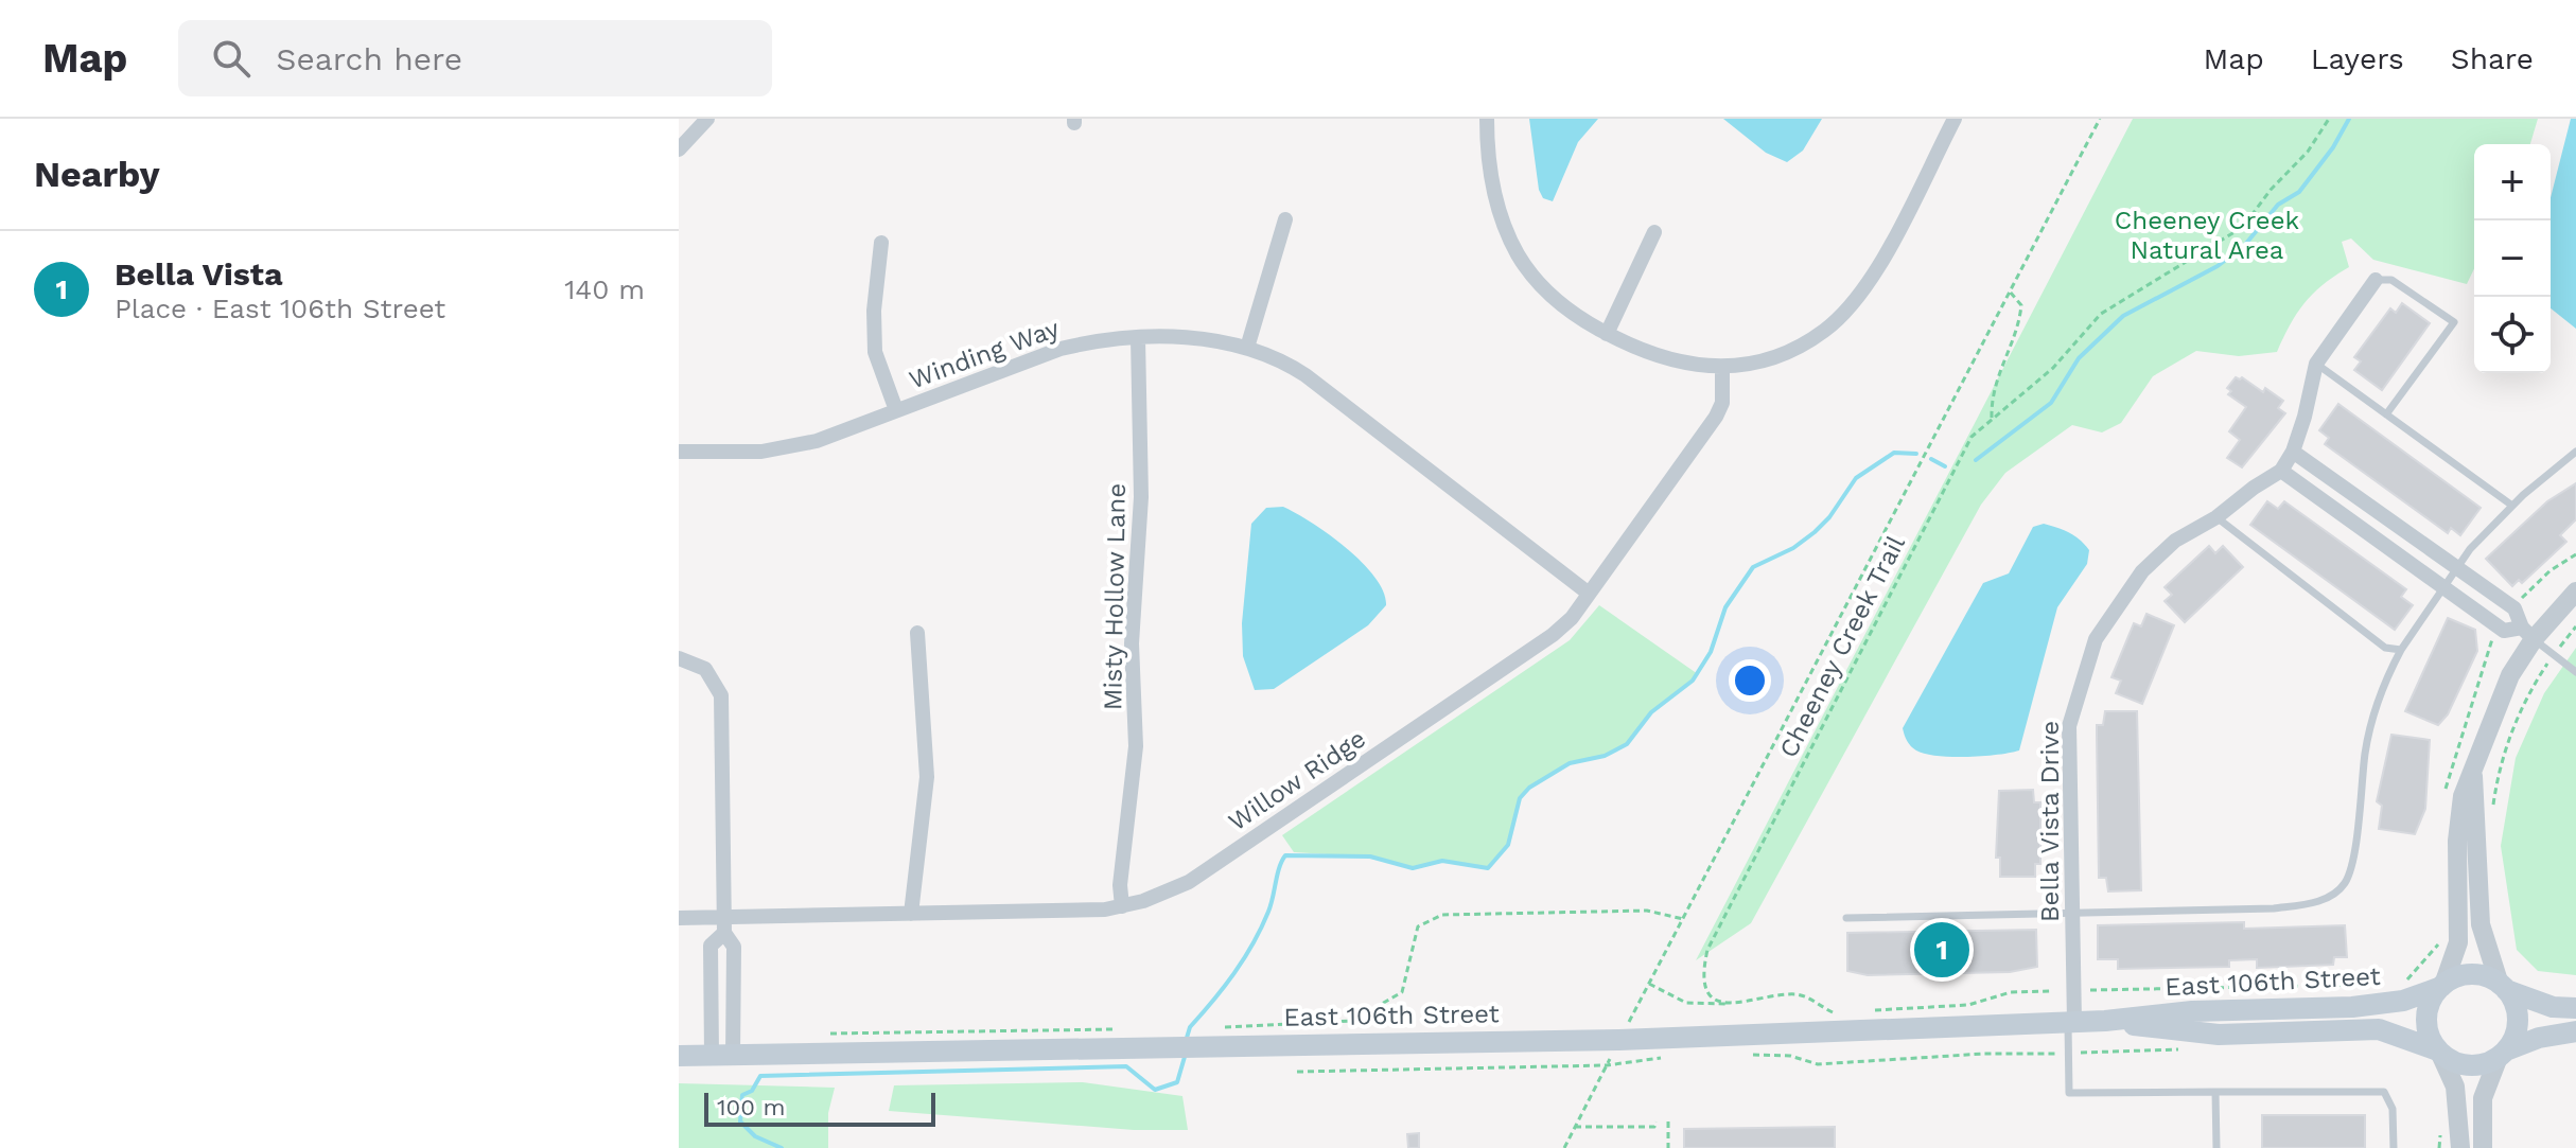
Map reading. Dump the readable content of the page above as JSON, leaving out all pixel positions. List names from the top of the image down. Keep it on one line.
{"streets":{"main road":["East 106th Street"],"street":["Winding Way","Misty Hollow Lane","Willow Ridge","Bella Vista Drive"],"path":["Cheeney Creek Trail"]},"crossings":[["Winding Way","Misty Hollow Lane"],["Winding Way","Willow Ridge"],["Misty Hollow Lane","Willow Ridge"],["Bella Vista Drive","East 106th Street"]],"parks":["Cheeney Creek Natural Area"],"scale_bar":"100 m","page":{"header":"Map","search":"Search here","nav":["Map","Layers","Share"],"heading":"Nearby","map_buttons":["+","−"],"list":[{"mark":"1","name":"Bella Vista","note":"Place · East 106th Street","value":"140 m"}],"pins":"1","scale":"100 m"}}
